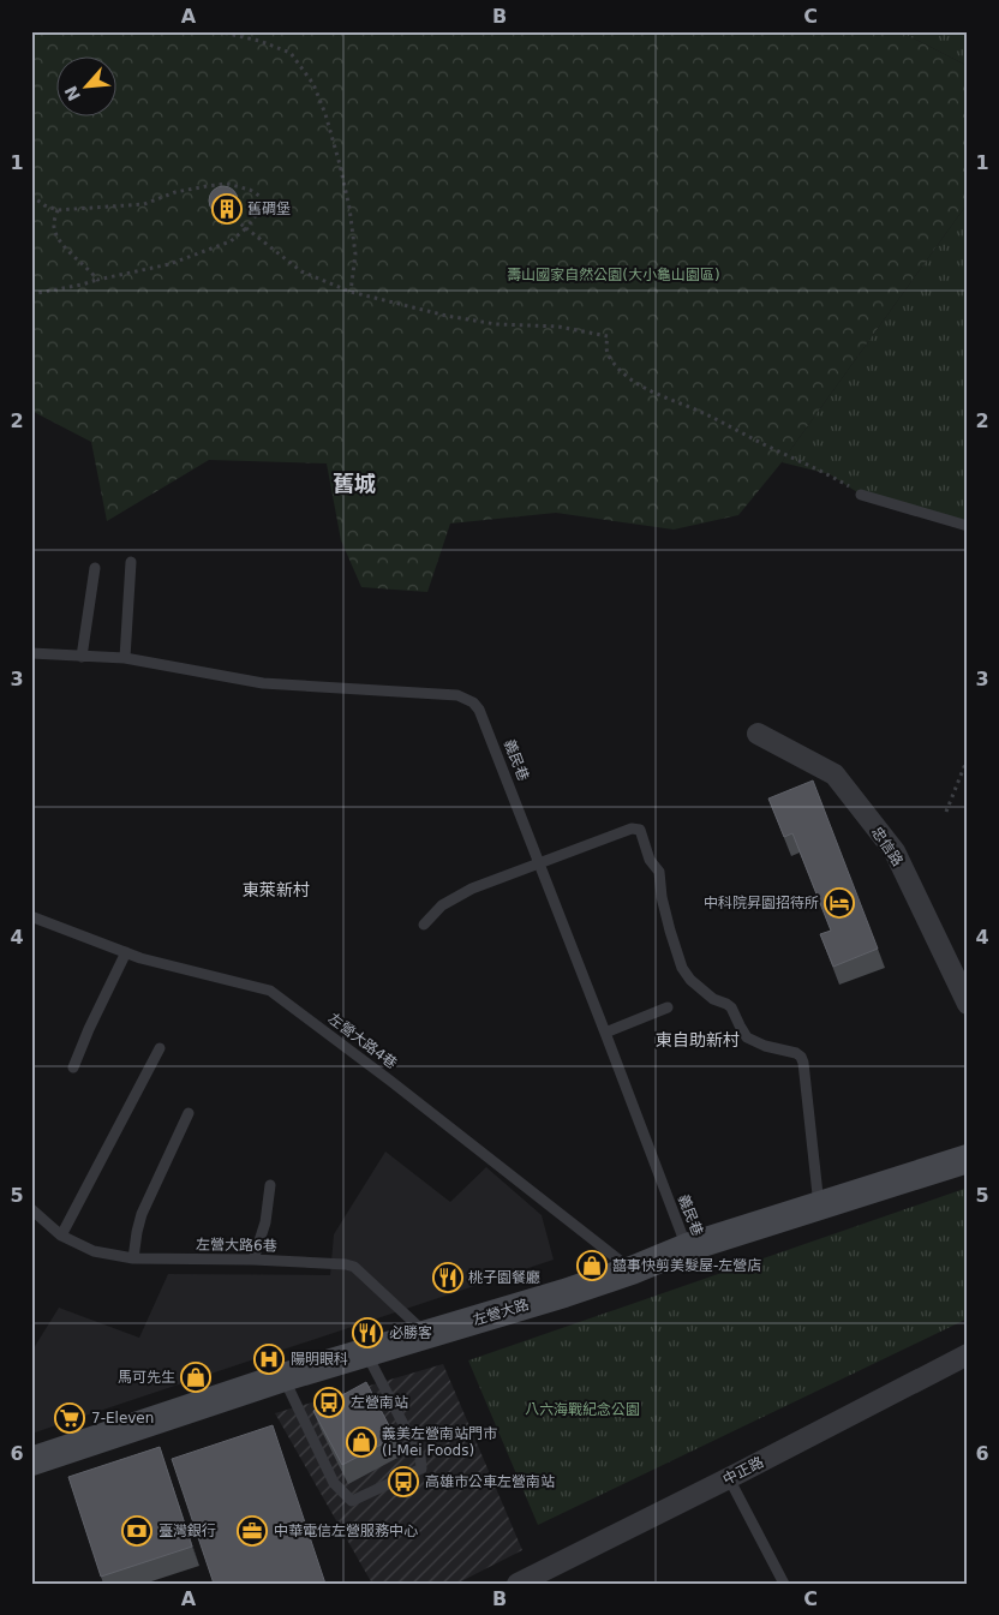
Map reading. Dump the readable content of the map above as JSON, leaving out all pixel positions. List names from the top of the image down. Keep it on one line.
{"streets":{"street":["忠信路","左營大路","中正路"],"lane":["義民巷","左營大路4巷","左營大路6巷"]},"crossings":[["義民巷","左營大路"],["左營大路4巷","左營大路"],["左營大路6巷","左營大路"]],"districts":["舊城","東萊新村","東自助新村"],"parks":["壽山國家自然公園(大小龜山園區)","八六海戰紀念公園"],"places":{"building":["舊碉堡"],"hotel":["中科院昇園招待所"],"shop":["囍事快剪美髮屋-左營店","馬可先生","義美左營南站門市 (I-Mei Foods)"],"restaurant":["桃子園餐廳","必勝客"],"hospital":["陽明眼科"],"bus stop":["左營南站","高雄市公車左營南站"],"supermarket":["7-Eleven"],"bank":["臺灣銀行"],"office":["中華電信左營服務中心"]},"north":"bottom left","grid":{"columns":["A","B","C"],"rows":["1","2","3","4","5","6"]}}
